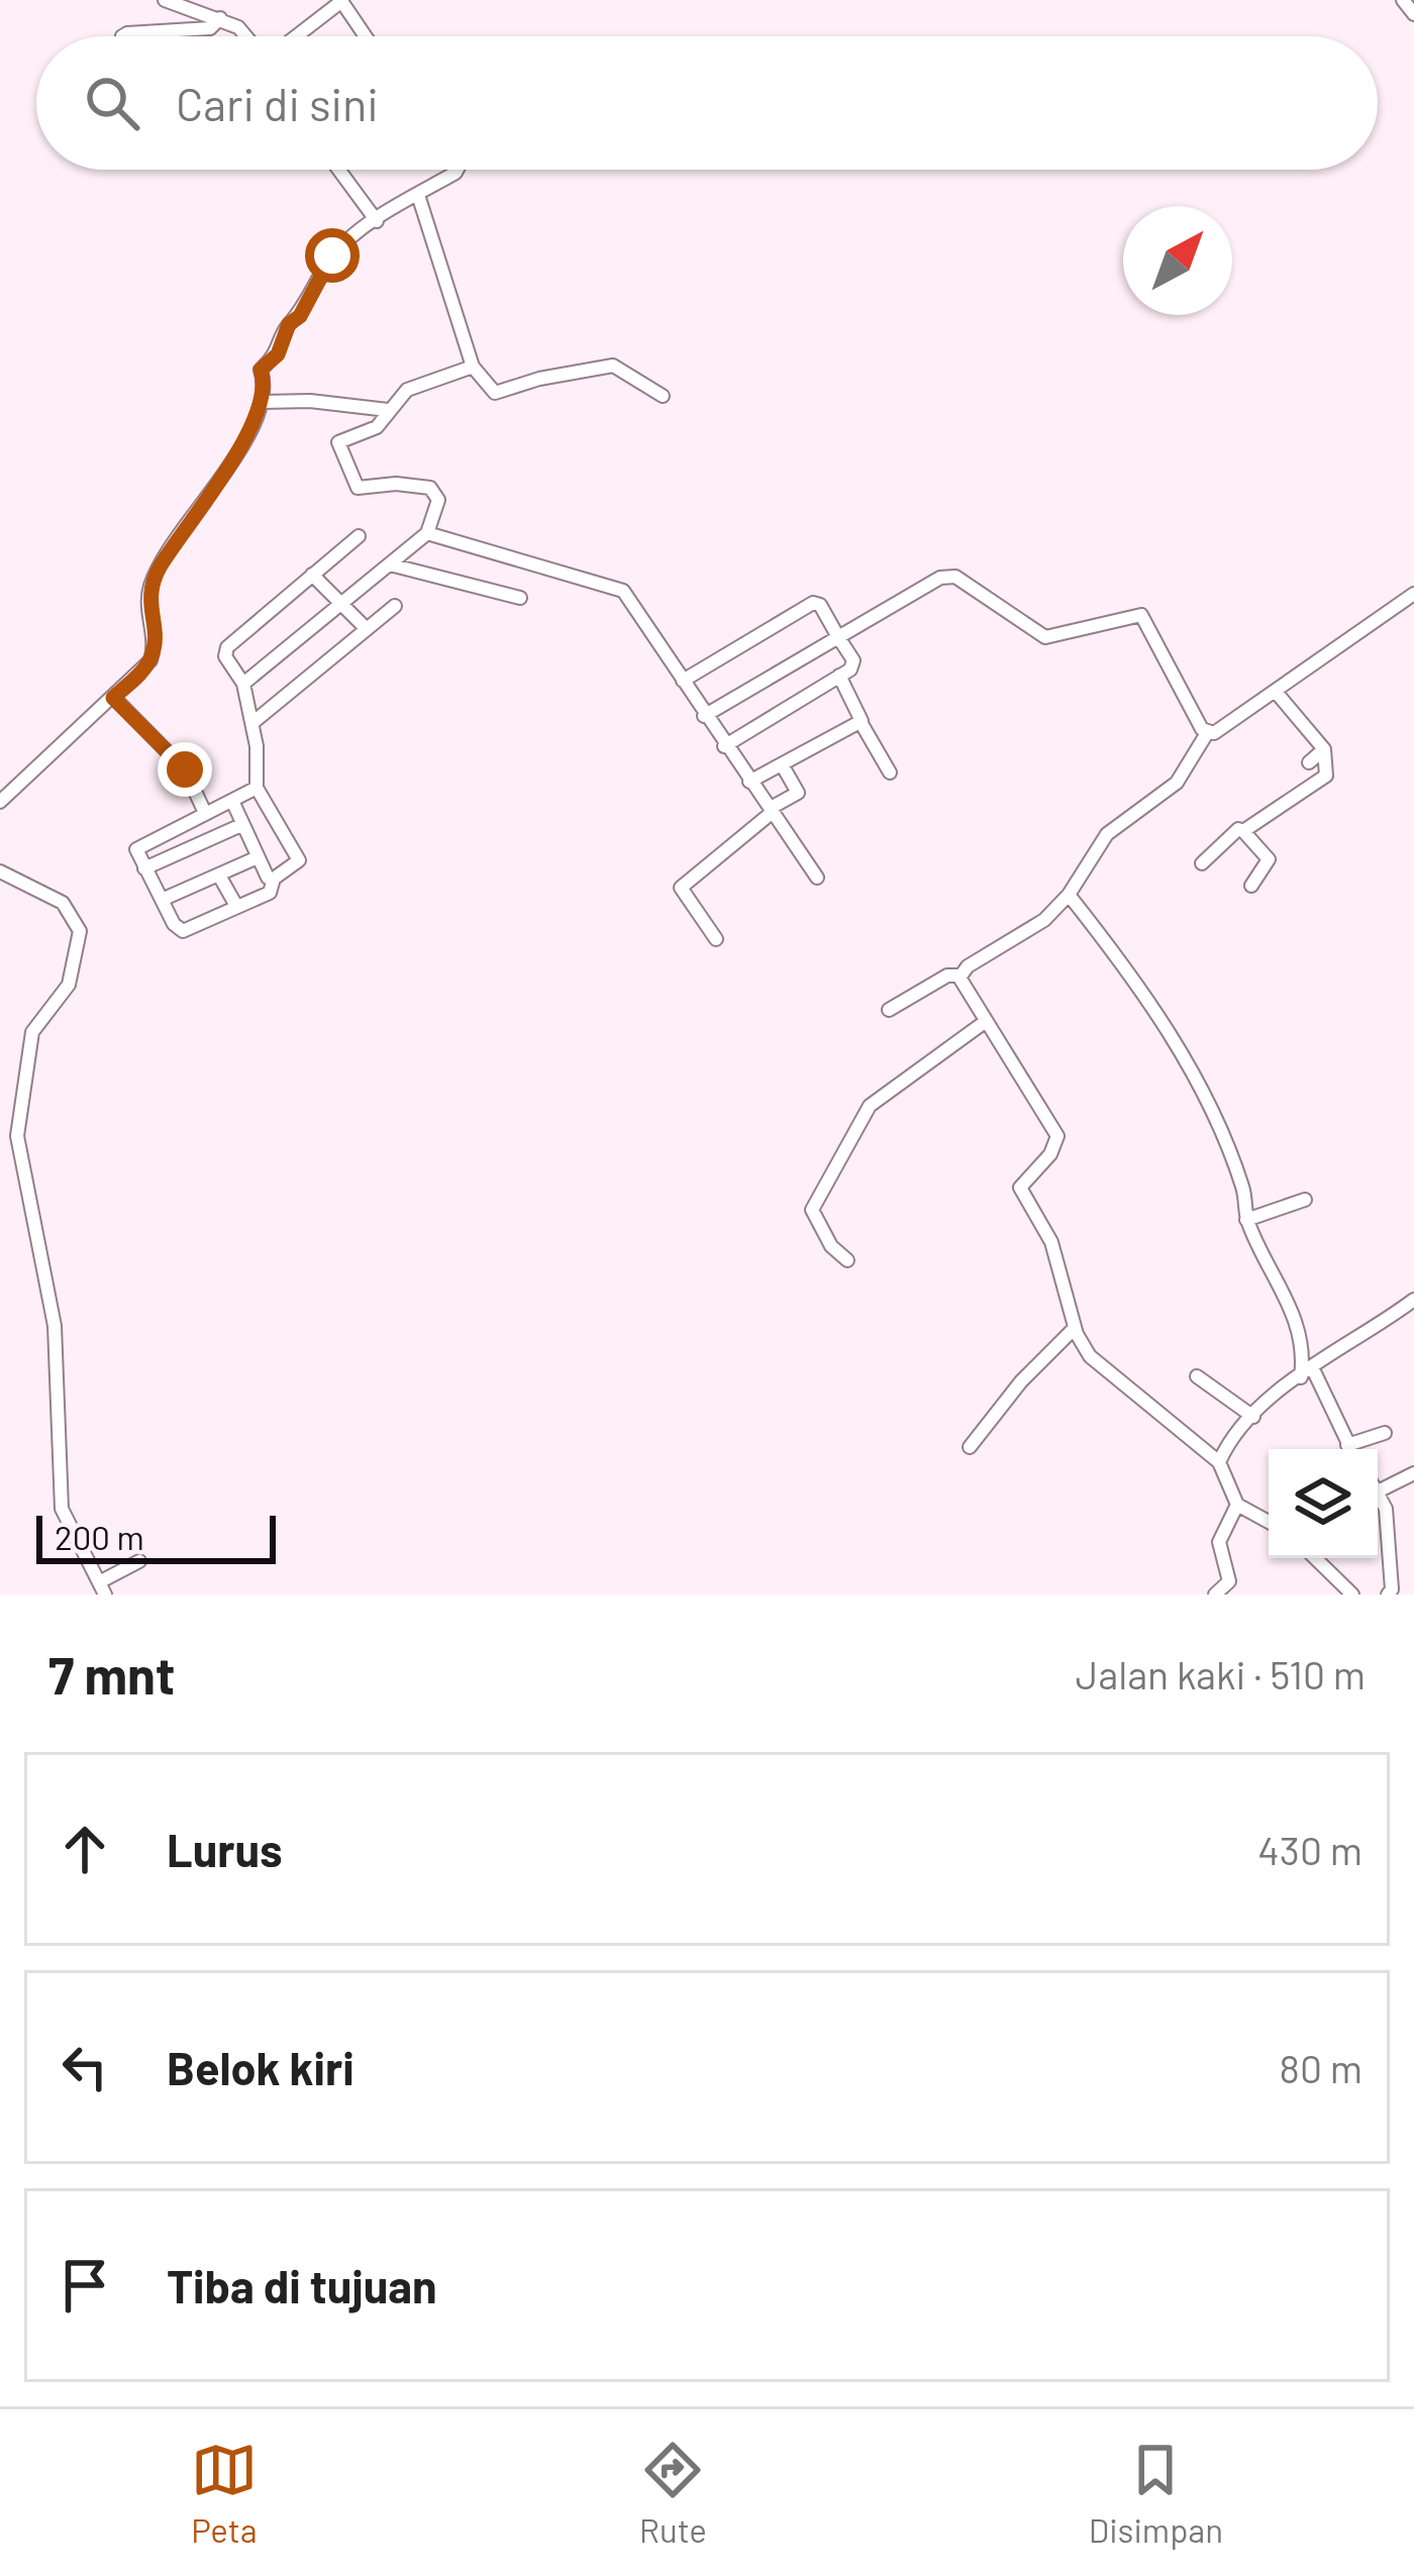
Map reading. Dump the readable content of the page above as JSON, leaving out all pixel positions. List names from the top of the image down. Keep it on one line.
{"scale_bar":"200 m","north":"top right","page":{"search":"Cari di sini","scale":"200 m","heading":["7 mnt","Jalan kaki · 510 m"],"list":[["Lurus","430 m"],["Belok kiri","80 m"],"Tiba di tujuan"],"nav":["Peta","Rute","Disimpan"]}}
